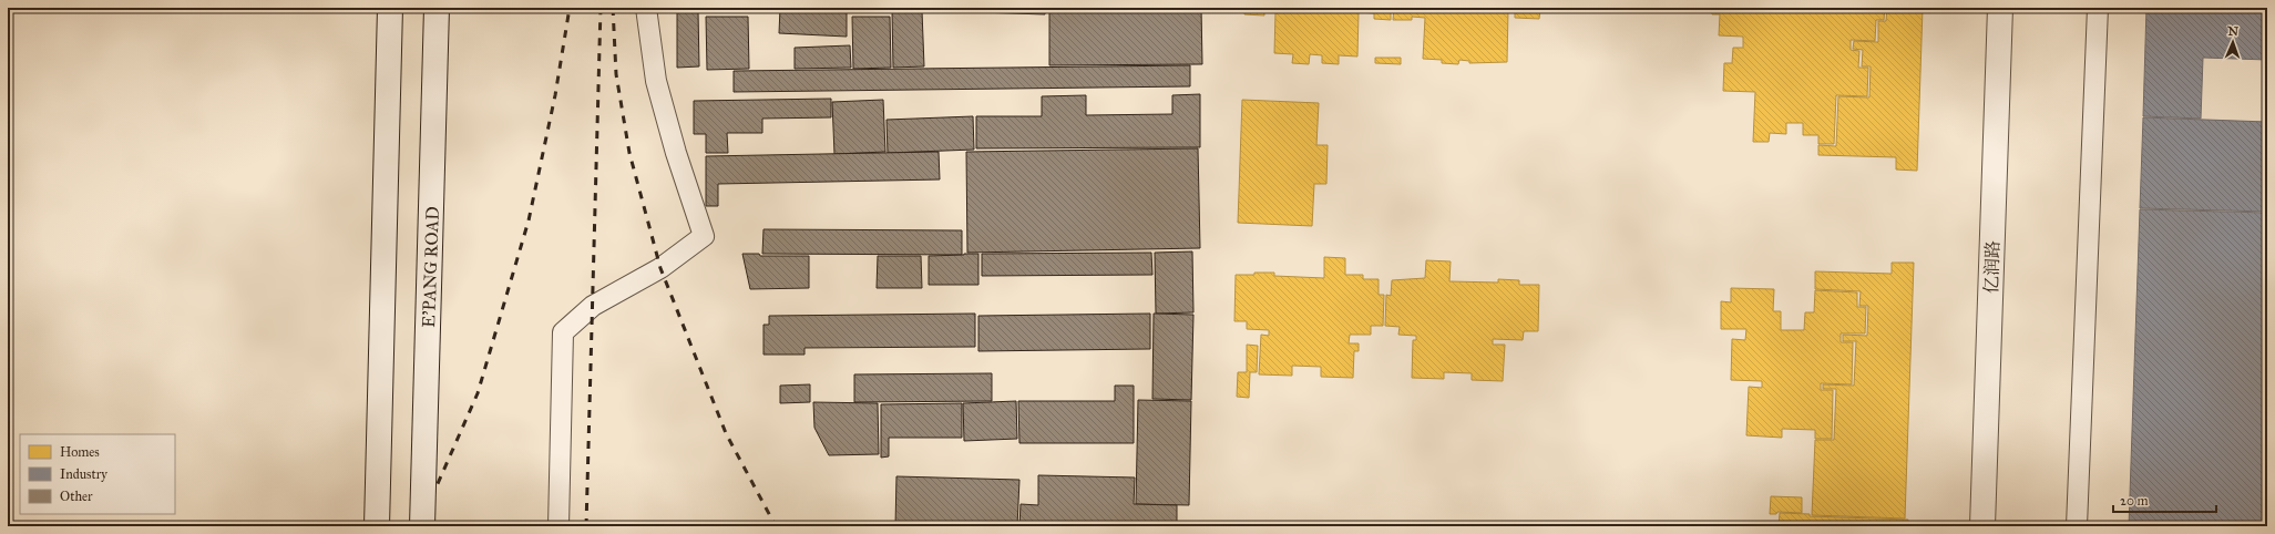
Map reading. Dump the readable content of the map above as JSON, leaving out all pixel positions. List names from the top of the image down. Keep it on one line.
{"streets":{"main road":["E'PANG ROAD","亿润路"]},"legend":["Homes","Industry","Other"],"scale_bar":"20 m","north":"top"}
